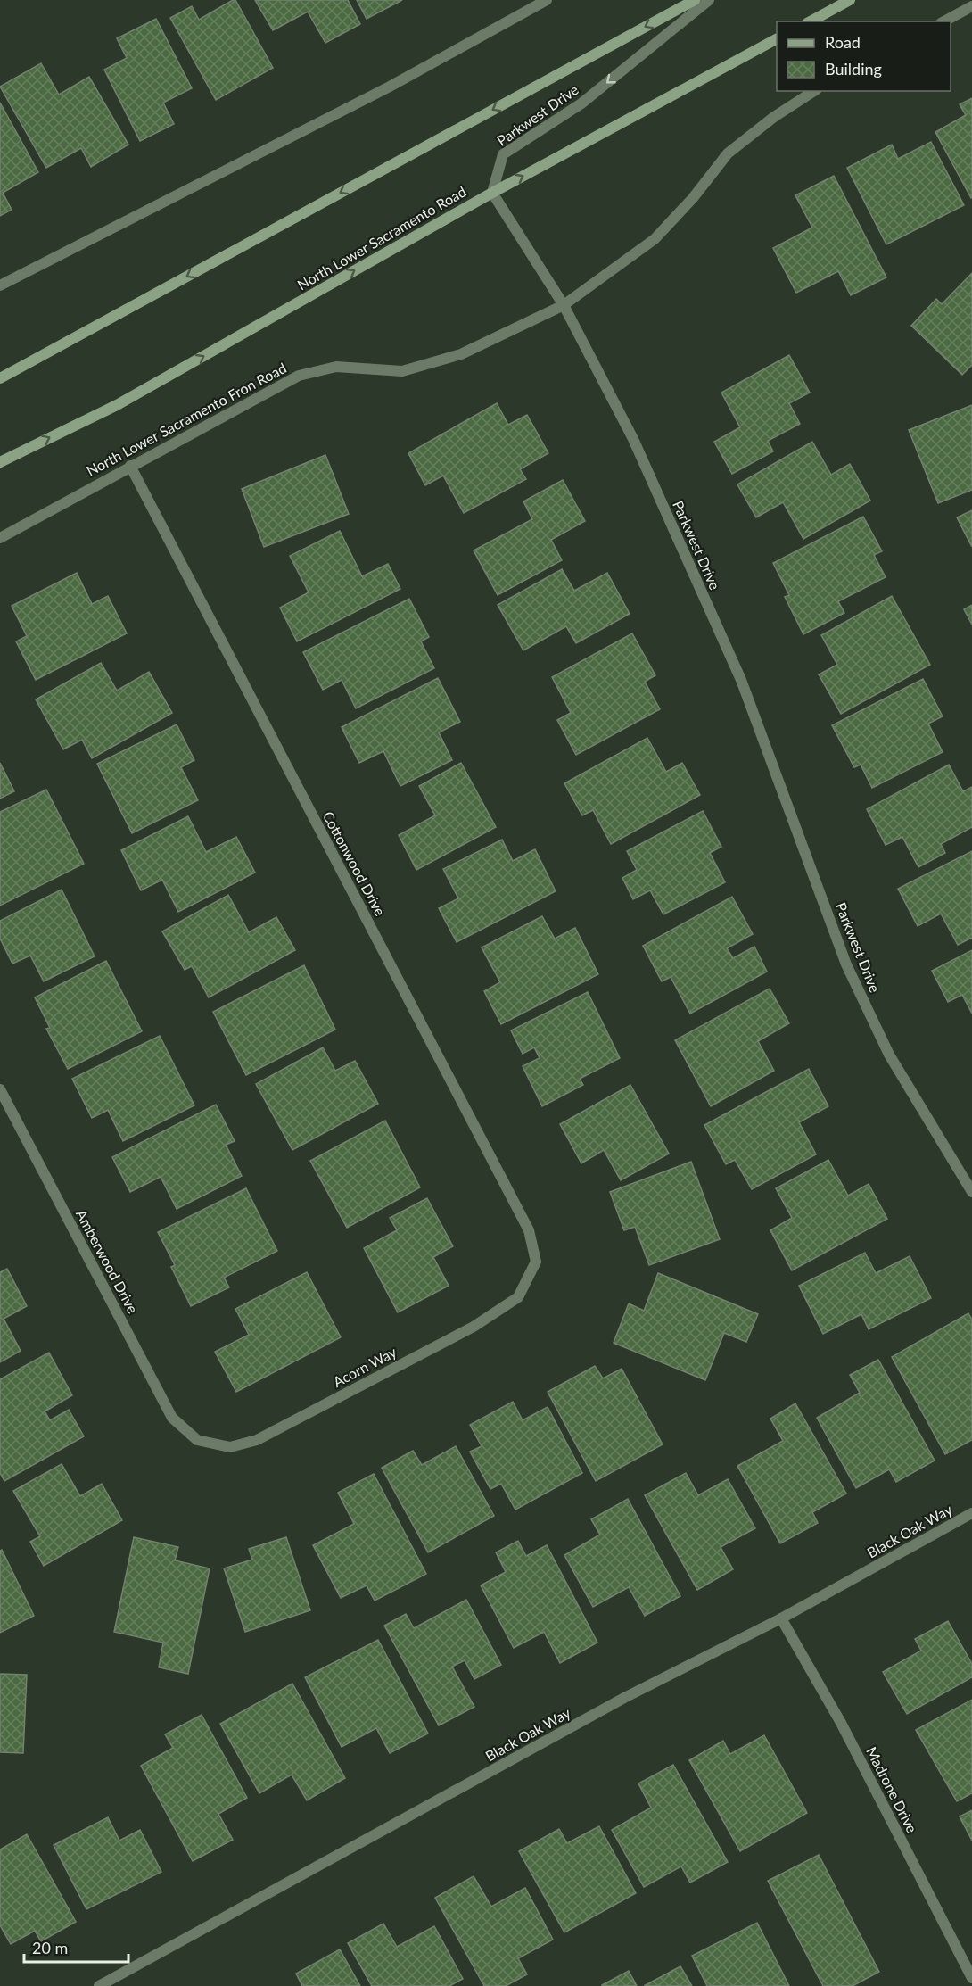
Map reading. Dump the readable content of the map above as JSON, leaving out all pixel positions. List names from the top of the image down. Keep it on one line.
{"streets":{"main road":["North Lower Sacramento Road"],"street":["Parkwest Drive","North Lower Sacramento Fron Road","Cottonwood Drive","Amberwood Drive","Acorn Way","Black Oak Way","Madrone Drive"]},"crossings":[["Parkwest Drive","North Lower Sacramento Road"],["Parkwest Drive","North Lower Sacramento Fron Road"],["North Lower Sacramento Fron Road","Cottonwood Drive"],["Cottonwood Drive","Acorn Way"],["Amberwood Drive","Acorn Way"],["Black Oak Way","Madrone Drive"]],"legend":["Road","Building"],"scale_bar":"20 m"}
